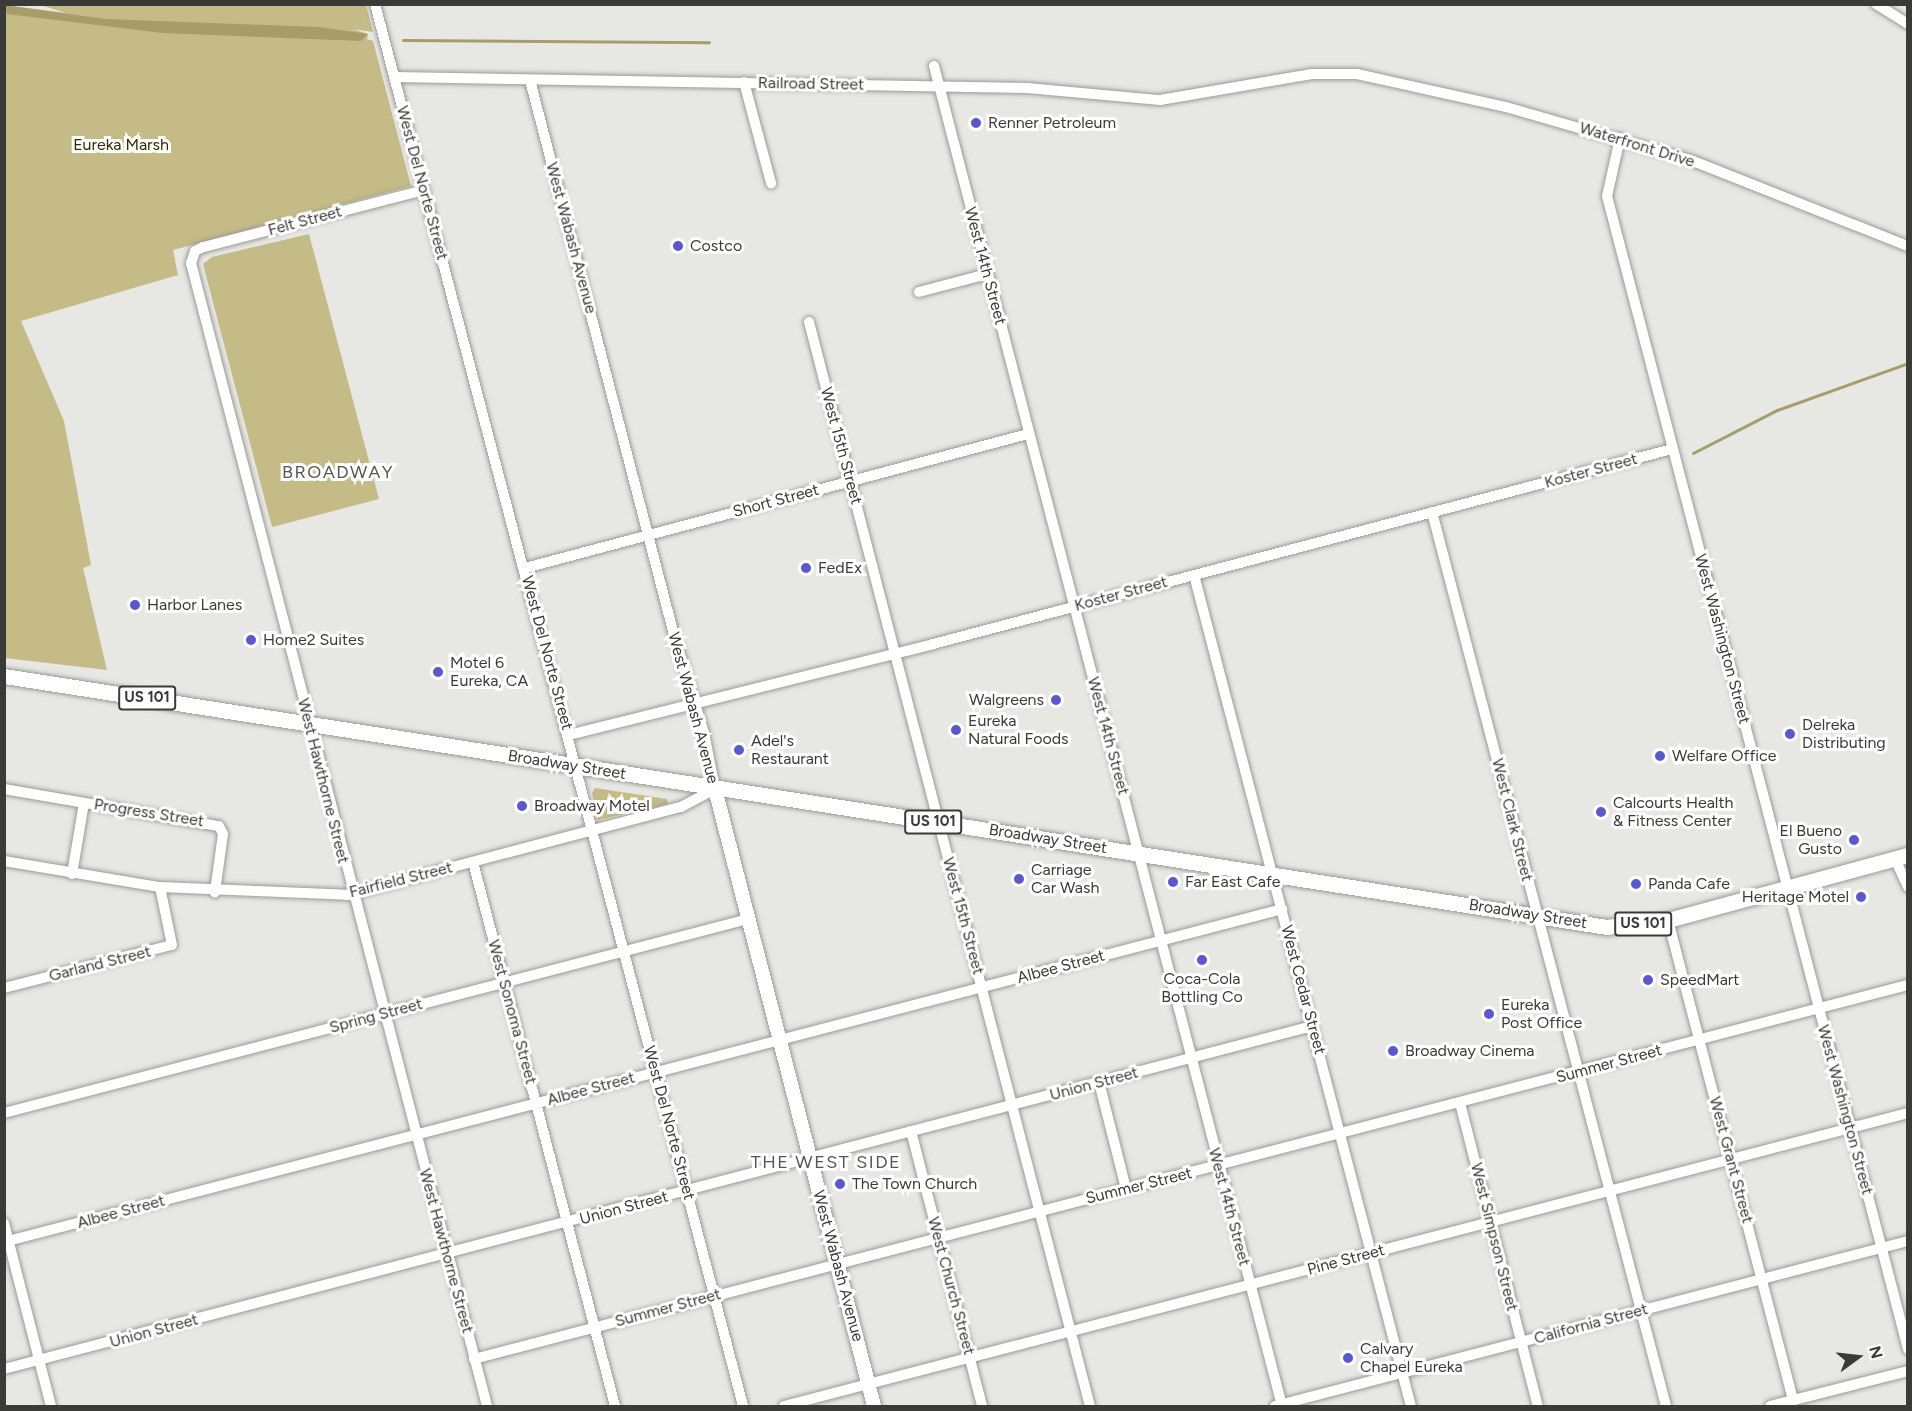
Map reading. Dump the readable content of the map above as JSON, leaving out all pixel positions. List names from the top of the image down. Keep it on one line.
{"streets":{"highway":["US 101","Broadway Street"],"main road":["West Wabash Avenue"],"street":["Railroad Street","Waterfront Drive","West Del Norte Street","Felt Street","West 14th Street","West 15th Street","Koster Street","Short Street","West Washington Street","West Hawthorne Street","Progress Street","West Clark Street","Fairfield Street","Garland Street","Albee Street","West Cedar Street","West Sonoma Street","Spring Street","Summer Street","Union Street","West Grant Street","West Simpson Street","Pine Street","West Church Street","California Street"]},"crossings":[["Railroad Street","Waterfront Drive"],["Railroad Street","West Del Norte Street"],["Railroad Street","West Wabash Avenue"],["Railroad Street","West 14th Street"],["Waterfront Drive","West Washington Street"],["West Del Norte Street","Felt Street"],["West Del Norte Street","Koster Street"],["West Del Norte Street","Short Street"],["West Del Norte Street","Broadway Street"],["West Del Norte Street","Fairfield Street"],["West Del Norte Street","Albee Street"],["West Del Norte Street","Spring Street"],["West Del Norte Street","Summer Street"],["West Del Norte Street","Union Street"],["Felt Street","West Hawthorne Street"],["West Wabash Avenue","Koster Street"],["West Wabash Avenue","Short Street"],["West Wabash Avenue","Broadway Street"],["West Wabash Avenue","Fairfield Street"],["West Wabash Avenue","Albee Street"],["West Wabash Avenue","Spring Street"],["West Wabash Avenue","Summer Street"],["West Wabash Avenue","Union Street"],["West Wabash Avenue","Pine Street"],["West 14th Street","Koster Street"],["West 14th Street","Short Street"],["West 14th Street","Broadway Street"],["West 14th Street","Albee Street"],["West 14th Street","Summer Street"],["West 14th Street","Union Street"],["West 14th Street","Pine Street"],["West 14th Street","California Street"],["West 15th Street","Koster Street"],["West 15th Street","Short Street"],["West 15th Street","Broadway Street"],["West 15th Street","Albee Street"],["West 15th Street","Summer Street"],["West 15th Street","Union Street"],["West 15th Street","Pine Street"],["Koster Street","West Washington Street"],["Koster Street","West Clark Street"],["Koster Street","West Cedar Street"],["West Washington Street","Broadway Street"],["West Washington Street","Summer Street"],["West Washington Street","Pine Street"],["West Washington Street","California Street"],["Broadway Street","West Hawthorne Street"],["Broadway Street","West Clark Street"],["Broadway Street","Fairfield Street"],["Broadway Street","West Cedar Street"],["Broadway Street","West Grant Street"],["West Hawthorne Street","Fairfield Street"],["West Hawthorne Street","Albee Street"],["West Hawthorne Street","Spring Street"],["West Hawthorne Street","Summer Street"],["West Hawthorne Street","Union Street"],["Progress Street","Fairfield Street"],["West Clark Street","Summer Street"],["West Clark Street","Pine Street"],["West Clark Street","California Street"],["Fairfield Street","Garland Street"],["Fairfield Street","West Sonoma Street"],["Albee Street","West Cedar Street"],["Albee Street","West Sonoma Street"],["West Cedar Street","Summer Street"],["West Cedar Street","Union Street"],["West Cedar Street","Pine Street"],["West Cedar Street","California Street"],["West Sonoma Street","Spring Street"],["West Sonoma Street","Summer Street"],["West Sonoma Street","Union Street"],["Summer Street","West Grant Street"],["Summer Street","West Simpson Street"],["Summer Street","West Church Street"],["Union Street","West Church Street"],["West Grant Street","Pine Street"],["West Grant Street","California Street"],["West Simpson Street","Pine Street"],["West Simpson Street","California Street"],["Pine Street","West Church Street"]],"districts":["BROADWAY","THE WEST SIDE"],"parks":["Eureka Marsh"],"places":["Renner Petroleum","Costco","FedEx","Harbor Lanes","Home2 Suites","Motel 6 Eureka, CA","Walgreens","Eureka Natural Foods","Delreka Distributing","Adel's Restaurant","Welfare Office","Broadway Motel","Calcourts Health & Fitness Center","El Bueno Gusto","Carriage Car Wash","Far East Cafe","Panda Cafe","Heritage Motel","Coca-Cola Bottling Co","SpeedMart","Eureka Post Office","Broadway Cinema","The Town Church","Calvary Chapel Eureka"],"north":"right"}
